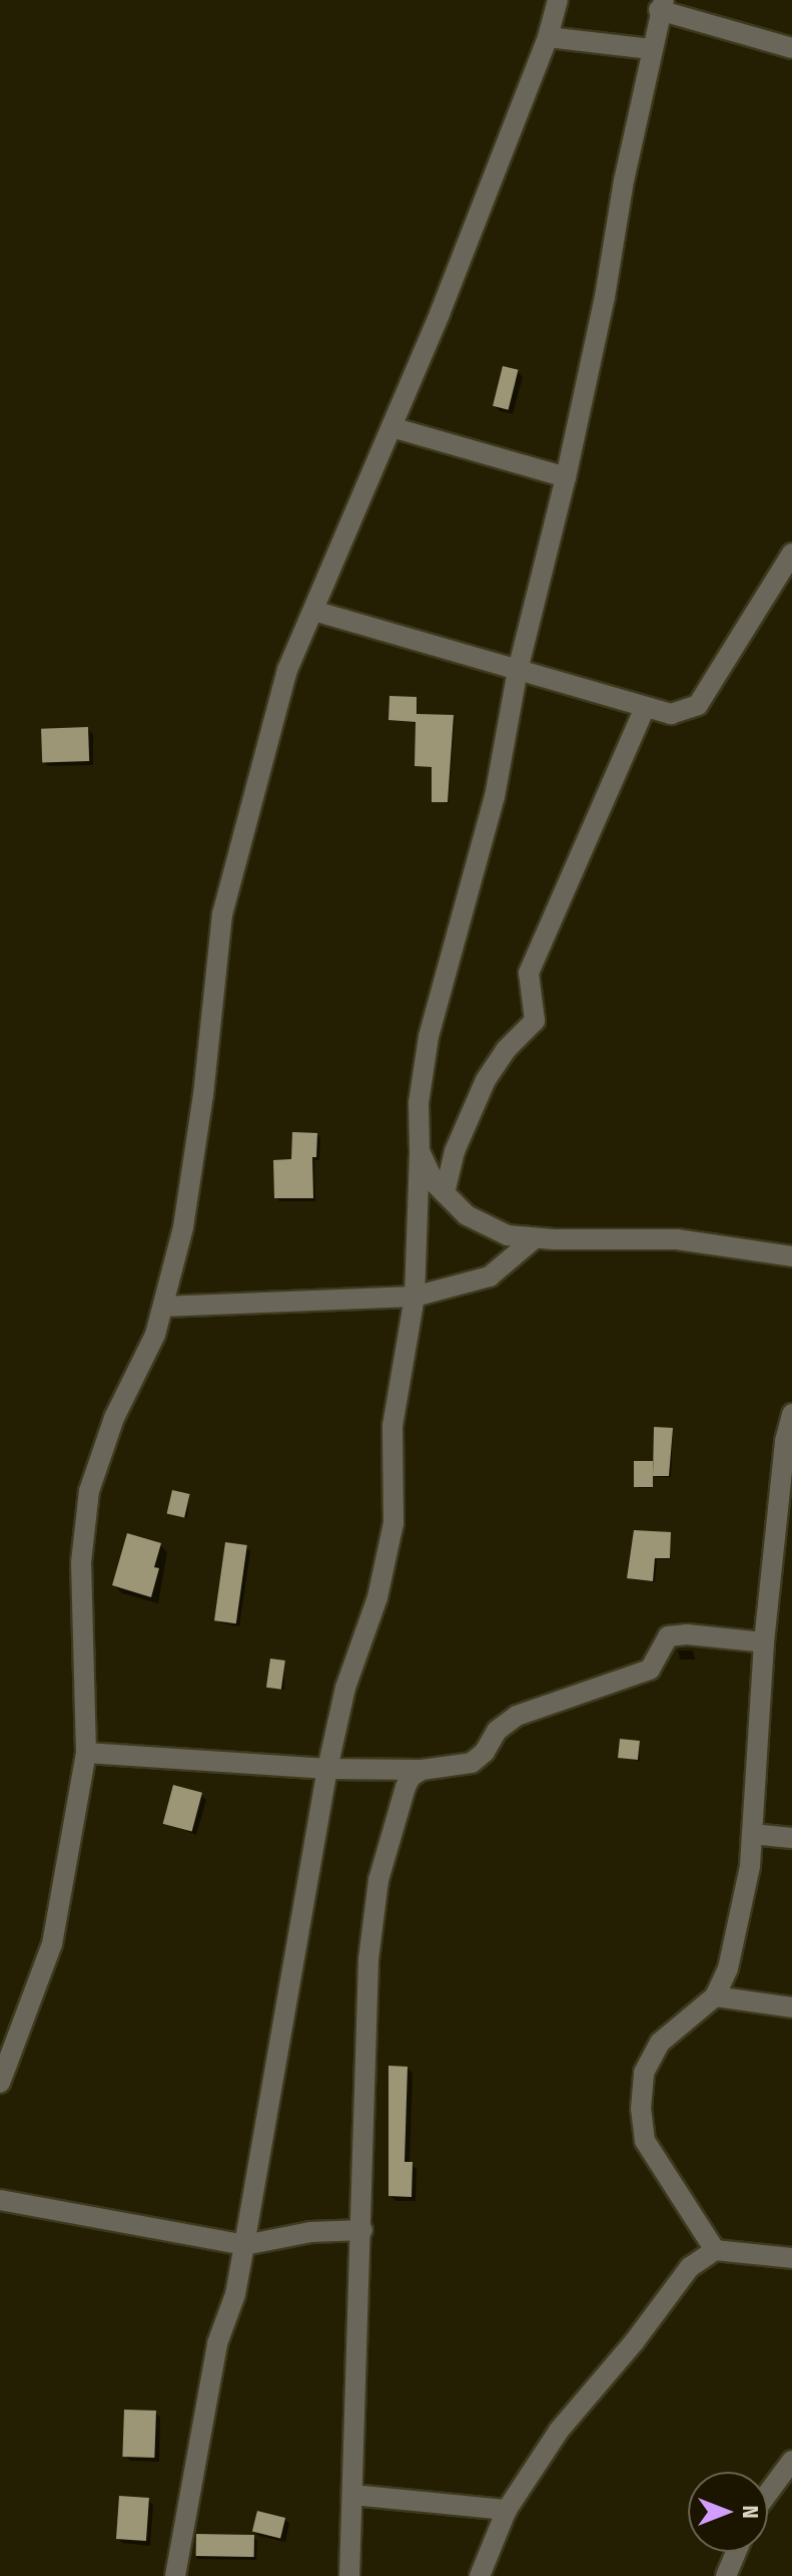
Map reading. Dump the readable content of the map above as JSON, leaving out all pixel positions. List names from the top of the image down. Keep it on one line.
{"north":"right"}
